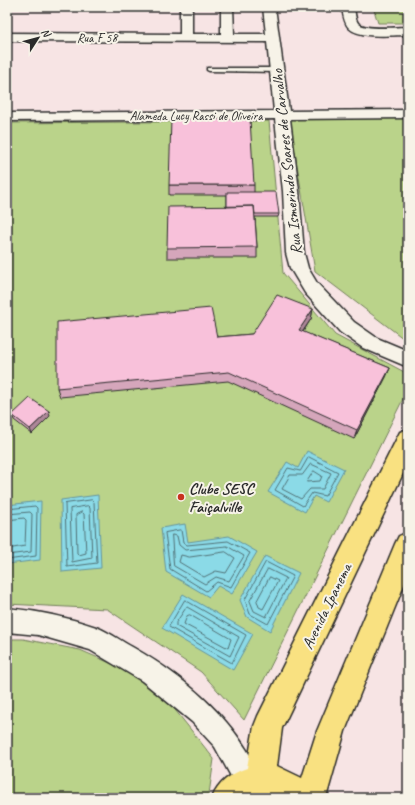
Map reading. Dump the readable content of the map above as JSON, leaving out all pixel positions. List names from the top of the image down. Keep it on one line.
{"streets":{"main road":["Avenida Ipanema"],"street":["Rua F 58","Alameda Lucy Rassi de Oliveira","Rua Ismerindo Soares de Carvalho"]},"crossings":[["Rua F 58","Rua Ismerindo Soares de Carvalho"],["Alameda Lucy Rassi de Oliveira","Rua Ismerindo Soares de Carvalho"]],"places":["Clube SESC Faiçalville"],"north":"top right"}
